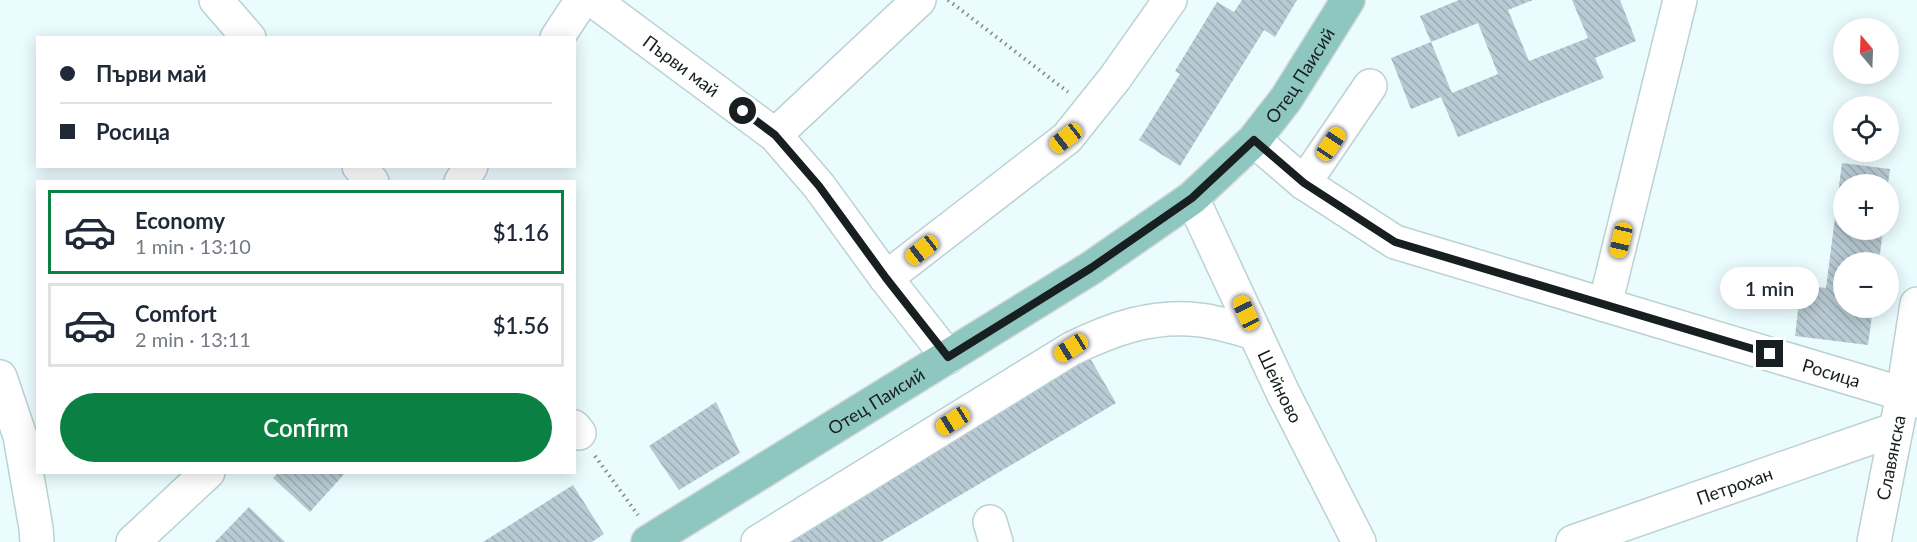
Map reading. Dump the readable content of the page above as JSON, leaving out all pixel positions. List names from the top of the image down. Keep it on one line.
{"streets":{"main road":["Отец Паисий"],"street":["Първи май","Росица","Шейново","Славянска","Петрохан"]},"crossings":[["Първи май","Отец Паисий"],["Отец Паисий","Росица"],["Отец Паисий","Шейново"],["Росица","Славянска"],["Славянска","Петрохан"]],"north":"top","page":{"map_buttons":["+","−"],"banner":["Първи май","Росица"],"list":[{"name":"Economy","note":"1 min · 13:10","value":"$1.16"},{"name":"Comfort","note":"2 min · 13:11","value":"$1.56"}],"bubble":"1 min","buttons":"Confirm"}}
